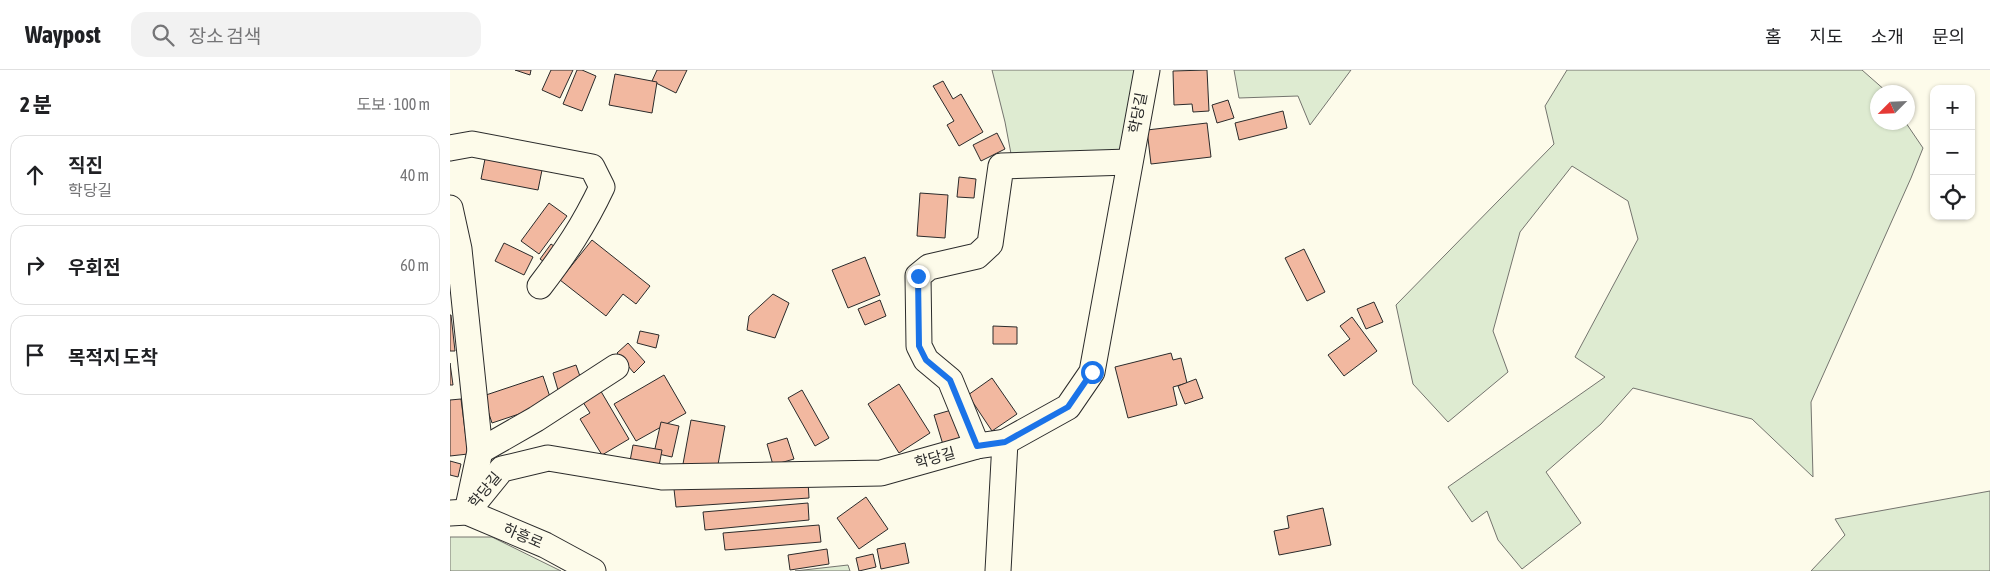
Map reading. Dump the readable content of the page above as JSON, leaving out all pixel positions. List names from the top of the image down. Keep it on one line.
{"streets":{"street":["학당길","하흥로"]},"crossings":[["학당길","하흥로"]],"north":"bottom left","page":{"header":"Waypost","search":"장소 검색","nav":["홈","지도","소개","문의"],"heading":["2 분","도보 · 100 m"],"map_buttons":["+","−"],"list":[["직진","학당길","40 m"],["우회전","60 m"],"목적지 도착"]}}
